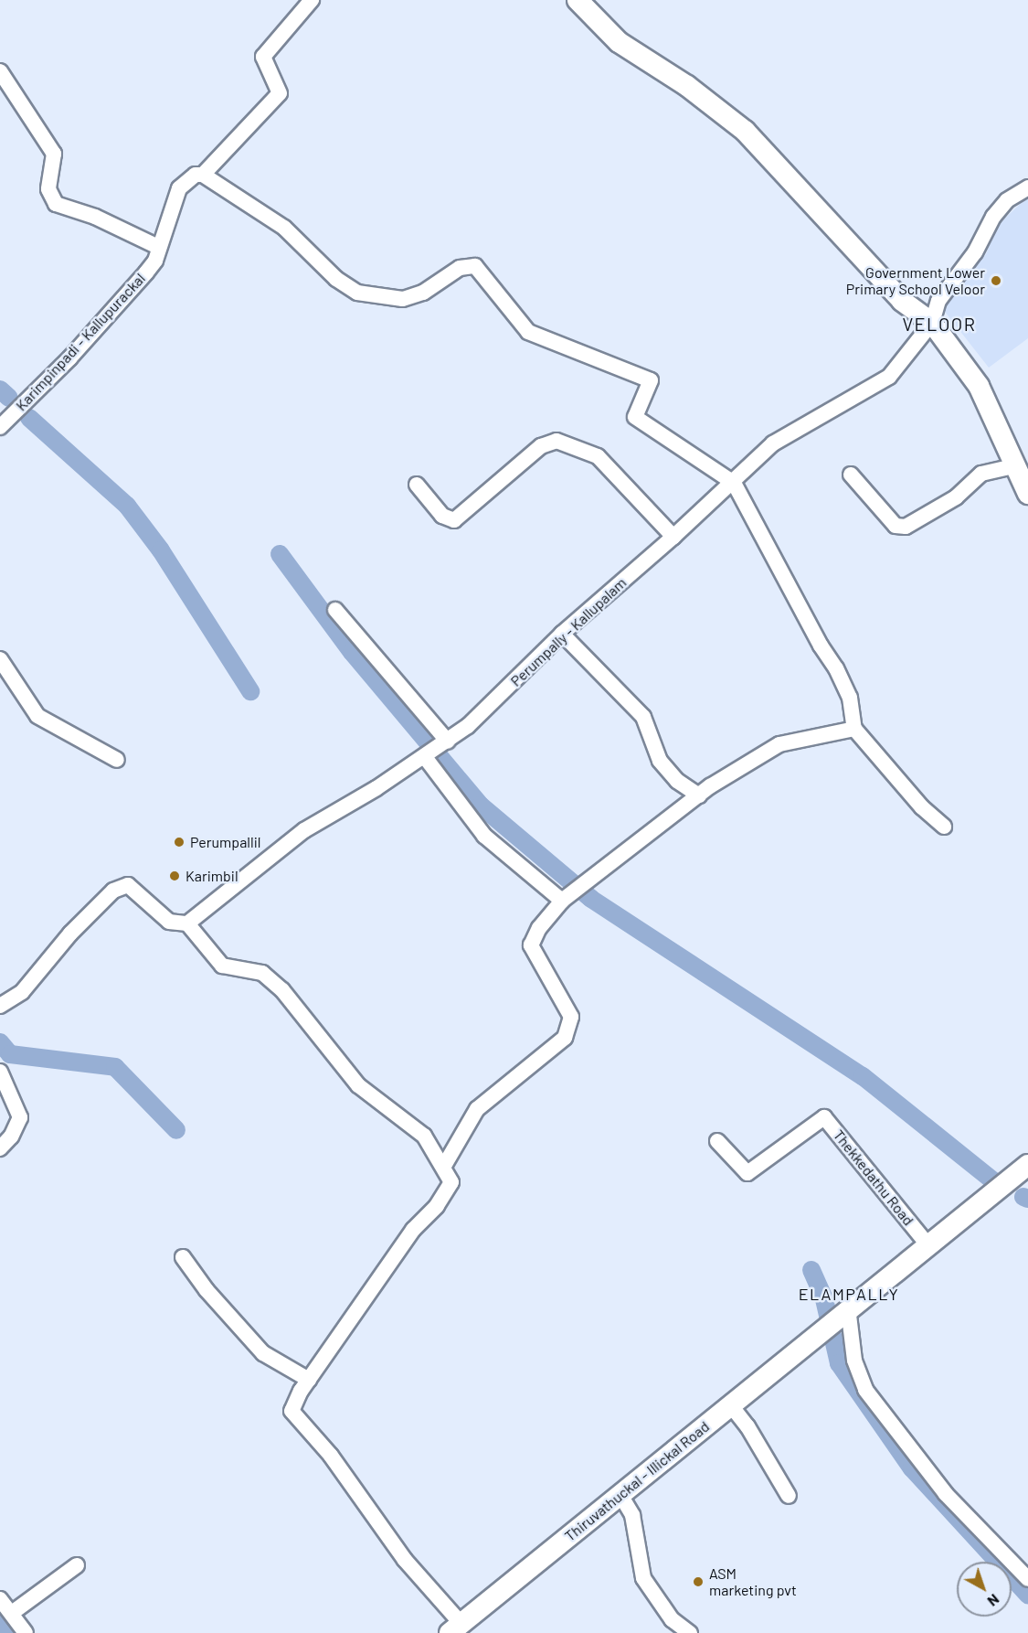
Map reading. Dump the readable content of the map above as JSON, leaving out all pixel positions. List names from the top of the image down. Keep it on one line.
{"streets":{"main road":["Thiruvathuckal - Illickal Road"],"street":["Karimpinpadi - Kallupurackal","Perumpally - Kallupalam","Thekkedathu Road"]},"crossings":[["Thekkedathu Road","Thiruvathuckal - Illickal Road"]],"districts":["VELOOR","ELAMPALLY"],"places":["Government Lower Primary School Veloor","Perumpallil","Karimbil","ASM marketing pvt"],"north":"bottom right"}
